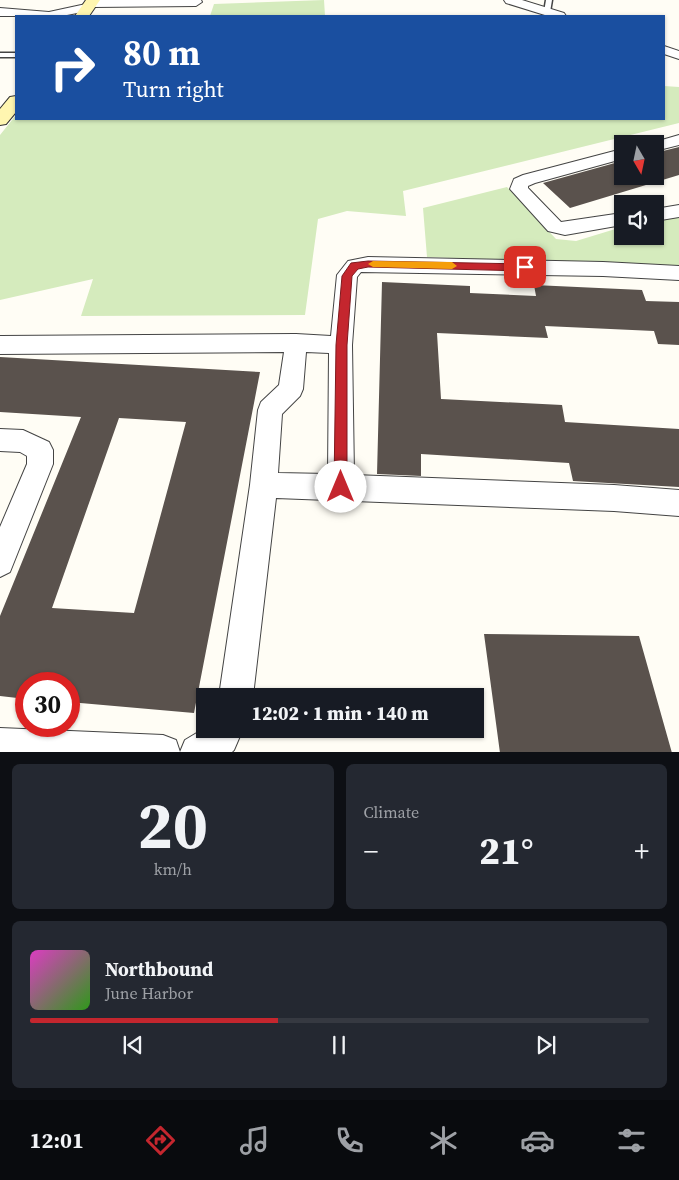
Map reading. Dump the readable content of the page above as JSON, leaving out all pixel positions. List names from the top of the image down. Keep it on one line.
{"north":"bottom","page":{"turn":["80 m","Turn right"],"limit":"30","trip":"12:02 · 1 min · 140 m","tile":[["20","km/h"],"Climate"],"heat":["−","21°","+"],"song":["Northbound","June Harbor"],"tabs":"12:01"}}
